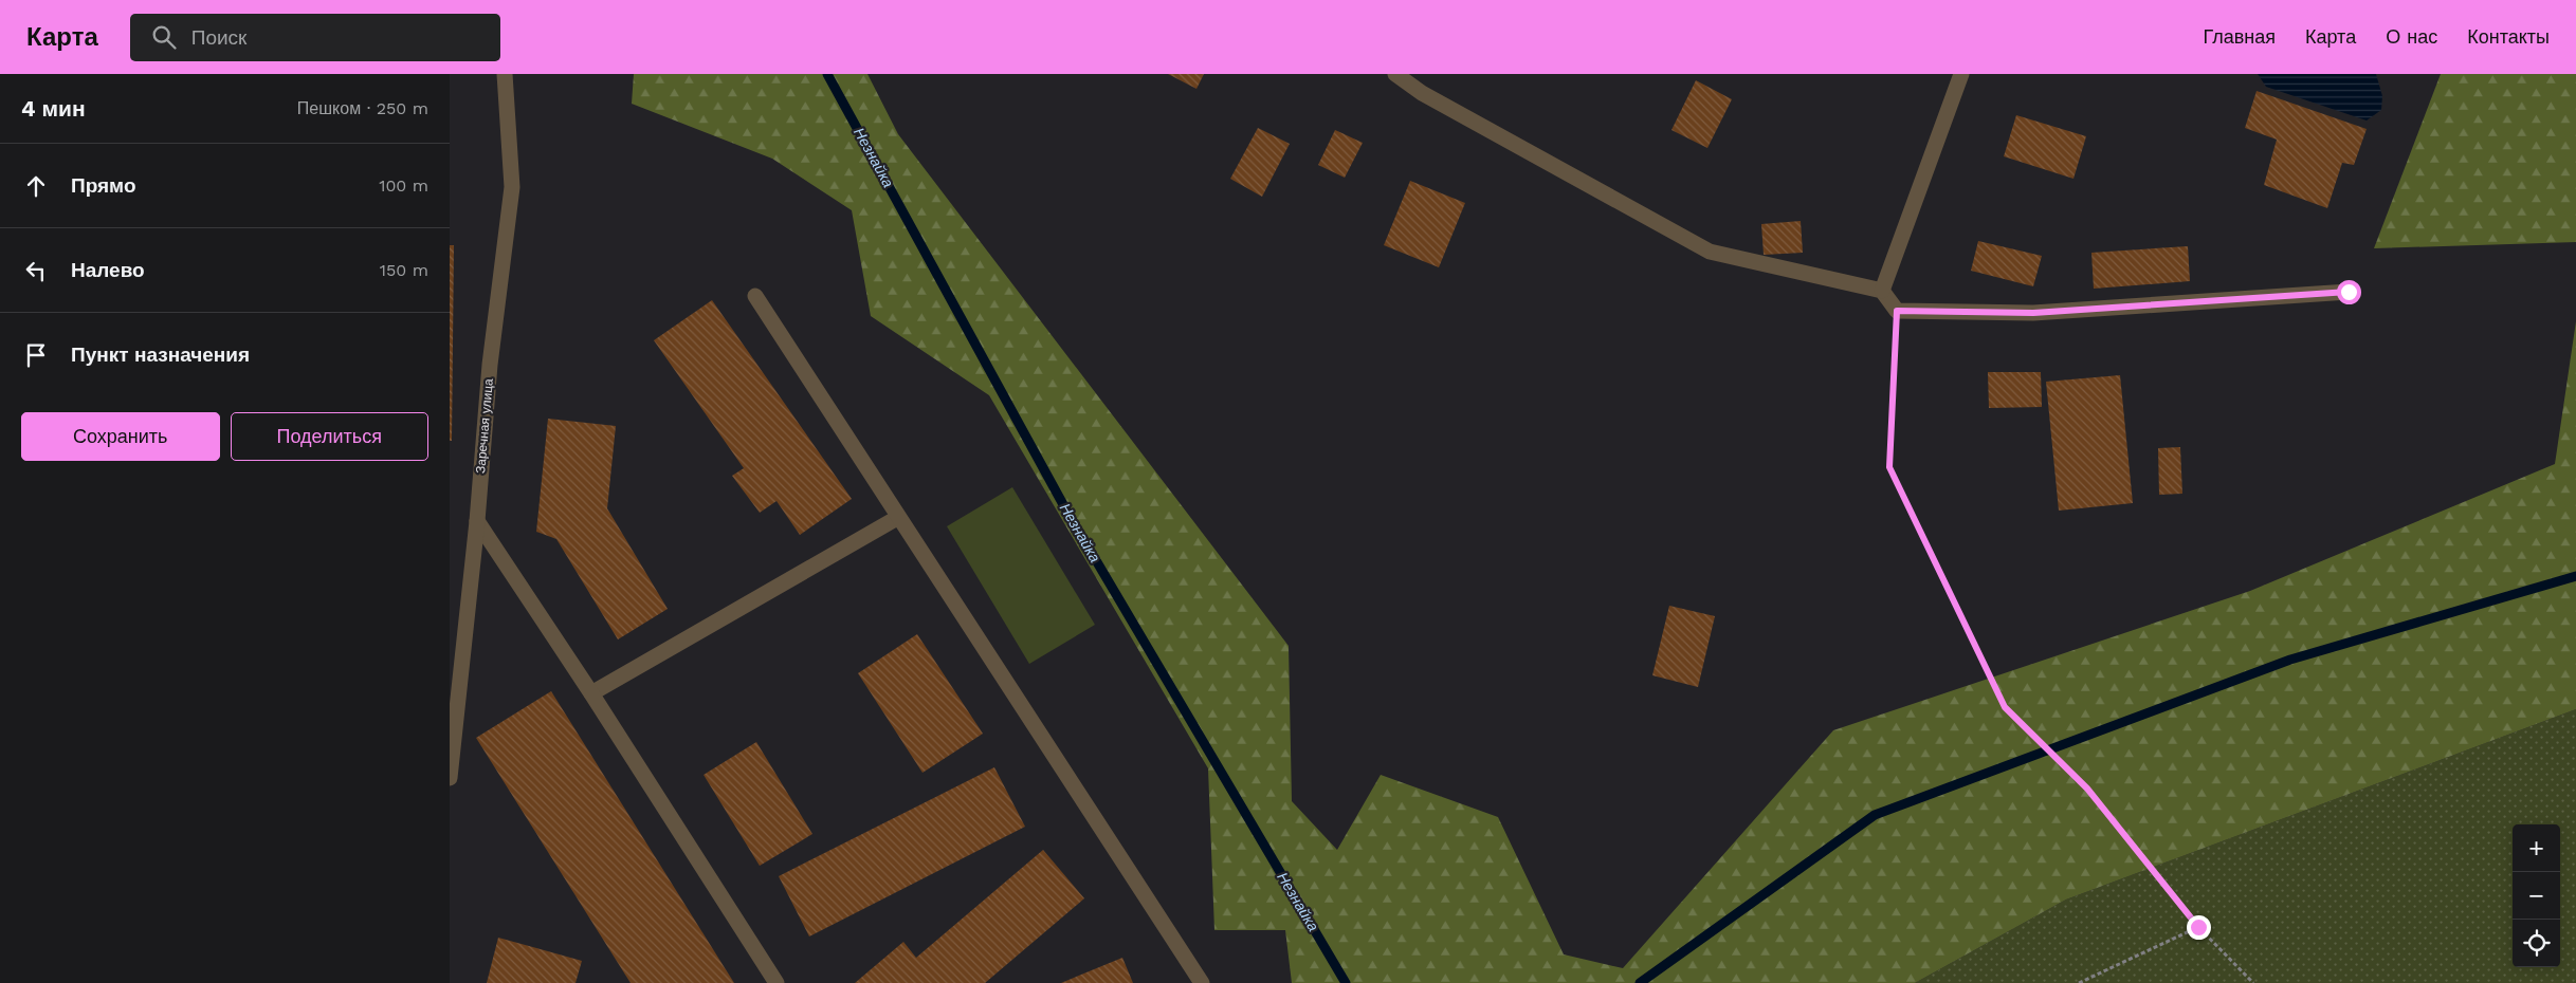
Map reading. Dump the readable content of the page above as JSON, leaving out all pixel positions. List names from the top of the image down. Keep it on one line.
{"streets":{"street":["Заречная улица"]},"water":["Незнайка"],"page":{"header":"Карта","search":"Поиск","nav":["Главная","Карта","О нас","Контакты"],"heading":["4 мин","Пешком · 250 m"],"list":[["Прямо","100 m"],["Налево","150 m"],"Пункт назначения"],"buttons":["Сохранить","Поделиться"],"map_buttons":["+","−"]}}
